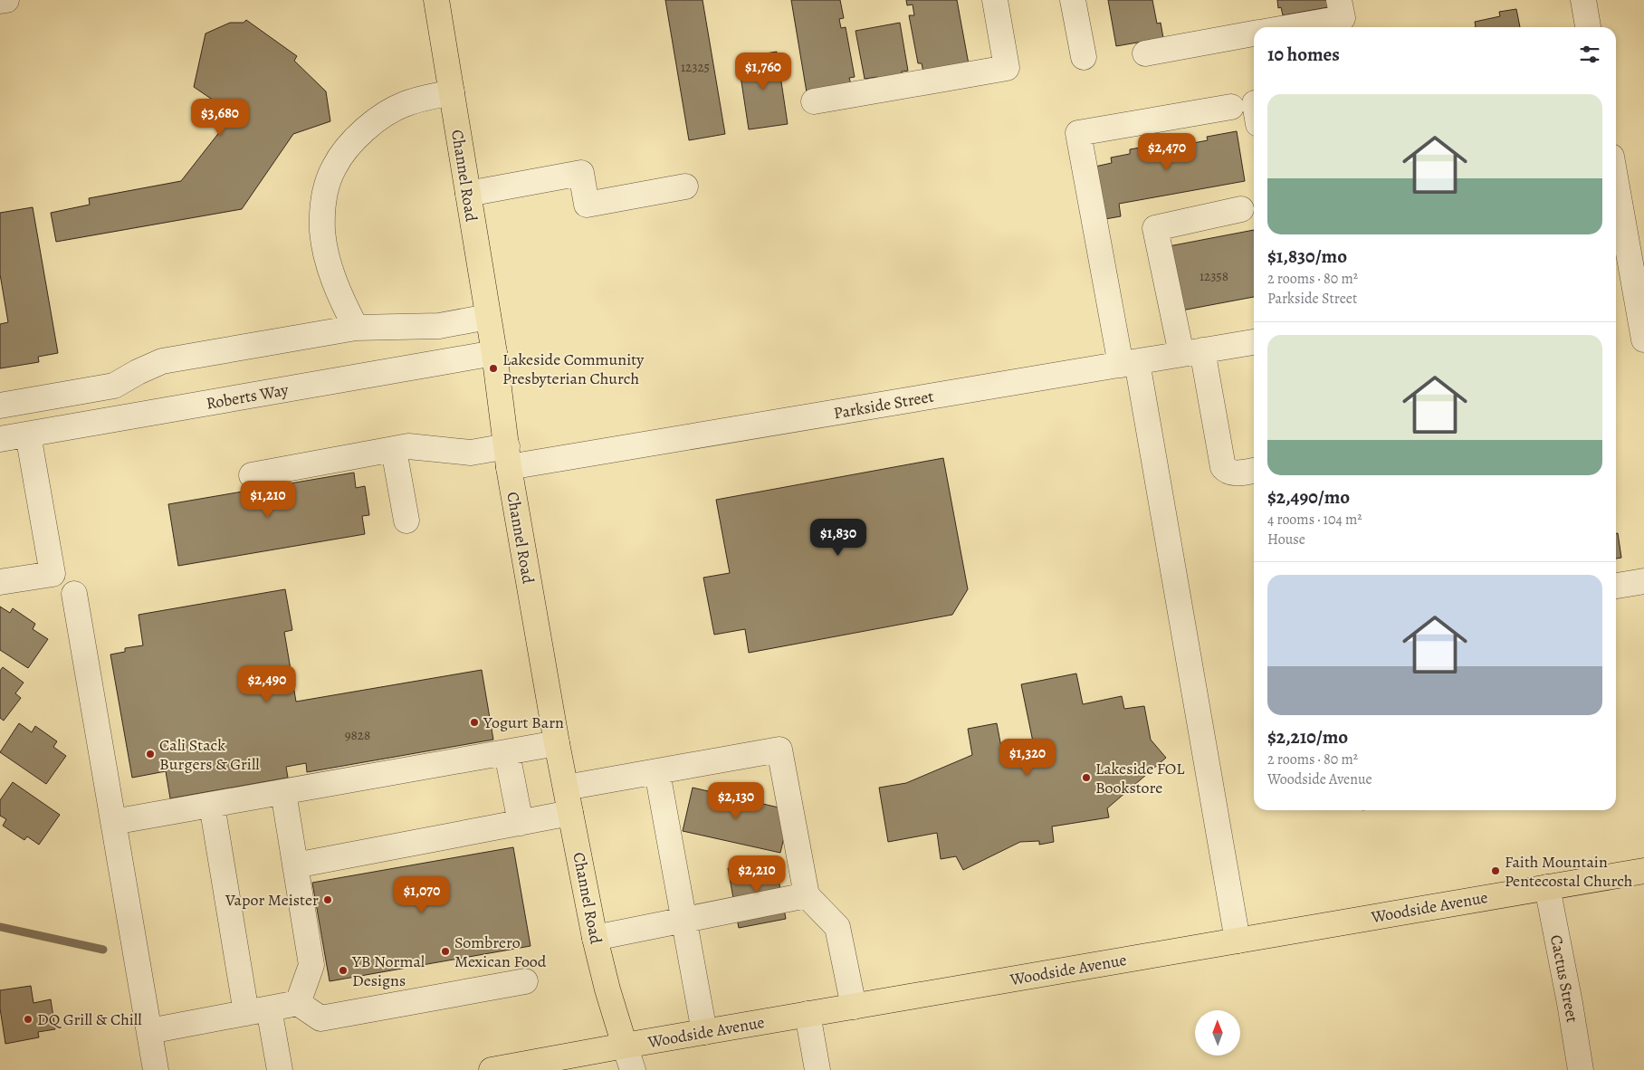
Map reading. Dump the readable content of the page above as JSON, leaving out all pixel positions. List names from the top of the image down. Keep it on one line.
{"streets":{"main road":["Channel Road","Woodside Avenue"],"street":["Roberts Way","Parkside Street","Cactus Street"]},"crossings":[["Channel Road","Roberts Way"],["Channel Road","Parkside Street"],["Channel Road","Woodside Avenue"],["Woodside Avenue","Cactus Street"]],"places":["Lakeside Community Presbyterian Church","Yogurt Barn","Cali Stack Burgers & Grill","Lakeside FOL Bookstore","Faith Mountain Pentecostal Church","Vapor Meister","Sombrero Mexican Food","YB Normal Designs","DQ Grill & Chill"],"house_numbers":["12325","12358","9828"],"north":"top","page":{"heading":"10 homes","price":["$1,760","$3,680","$2,470","$1,210","$1,830","$2,490","$1,320","$2,130","$2,210","$1,070"],"list":[{"name":"$1,830/mo","note":"2 rooms · 80 m² · Parkside Street"},{"name":"$2,490/mo","note":"4 rooms · 104 m² · House"},{"name":"$2,210/mo","note":"2 rooms · 80 m² · Woodside Avenue"}]}}
